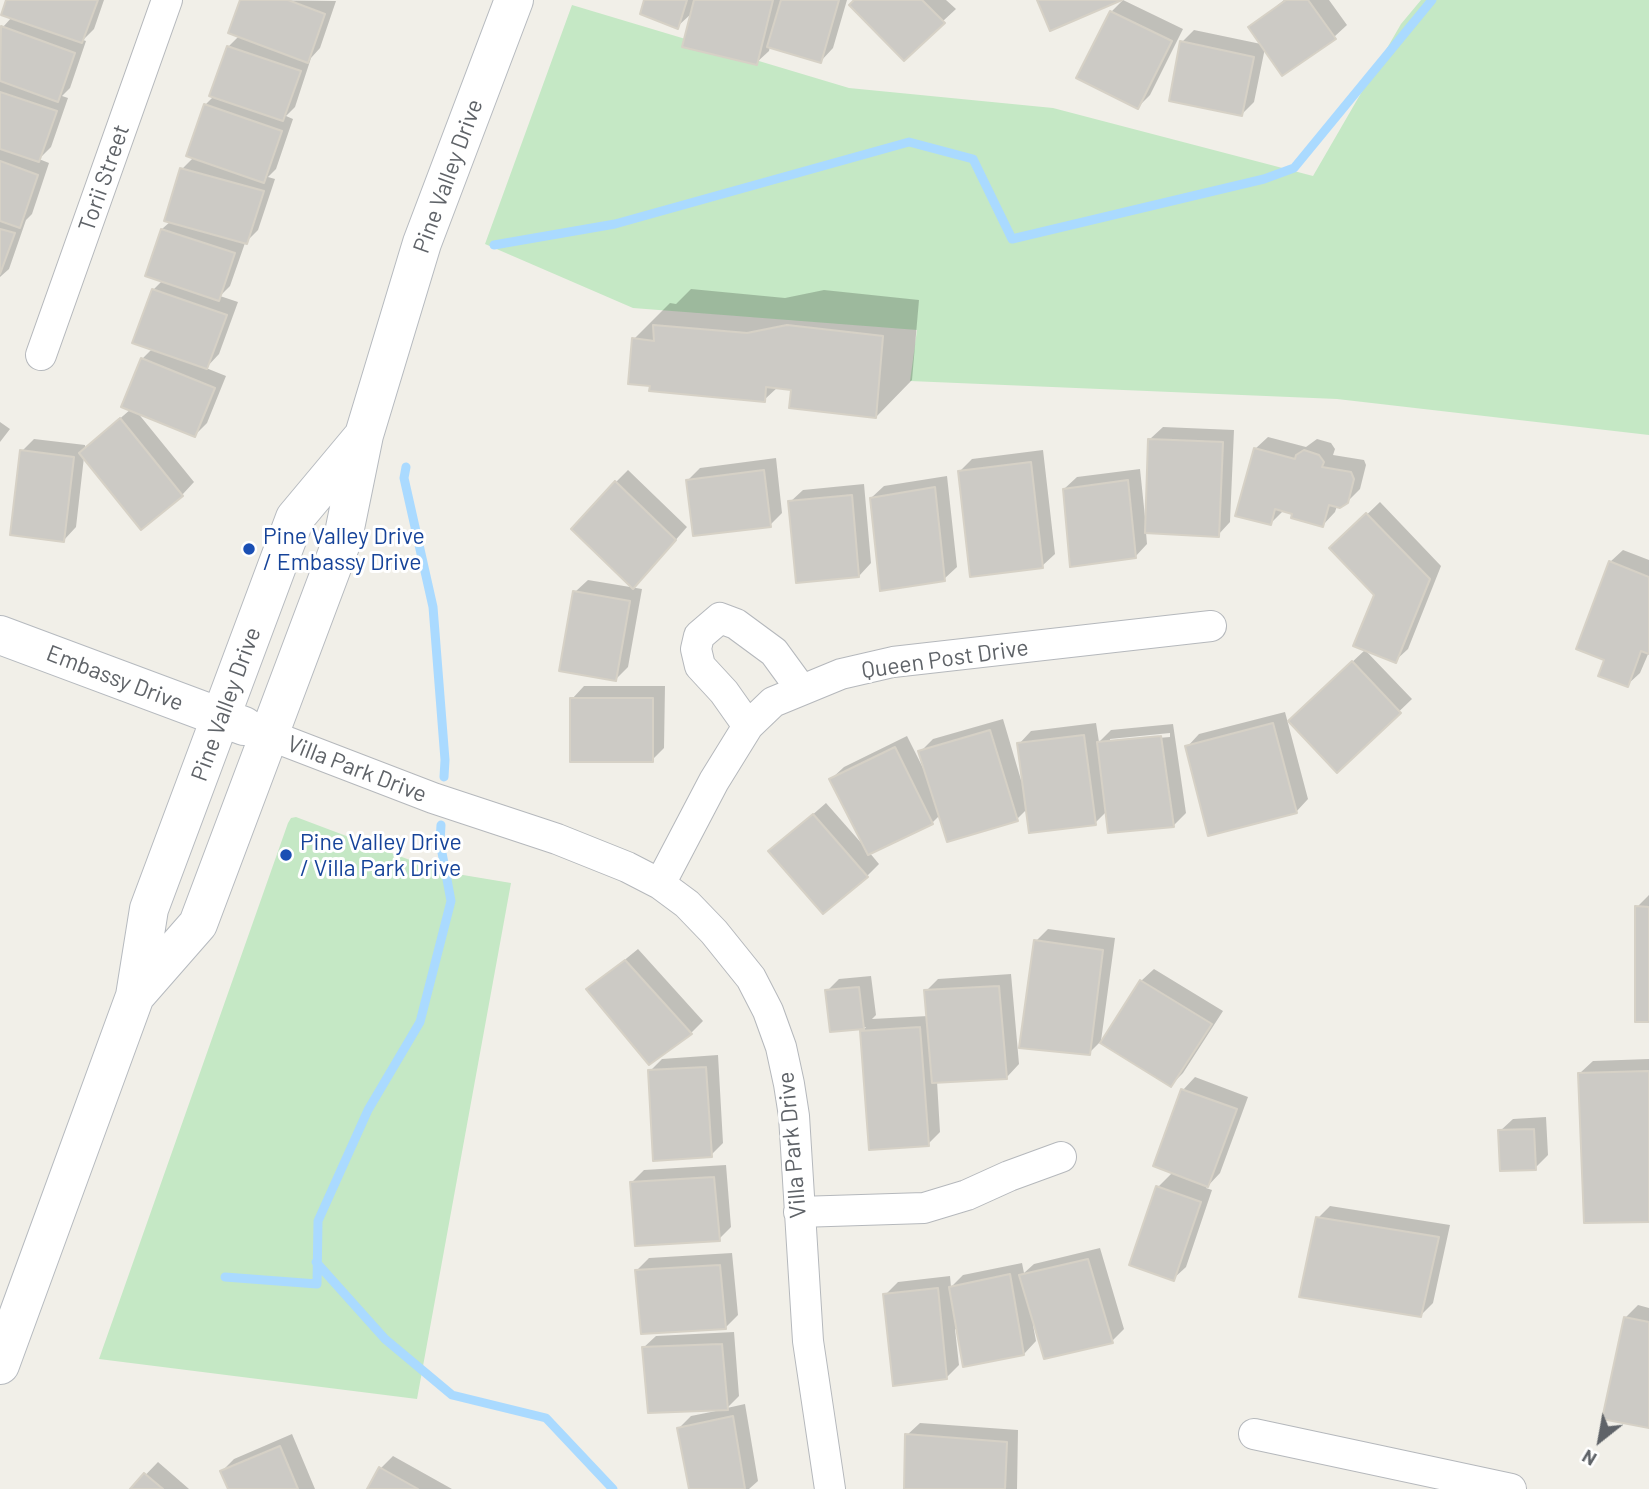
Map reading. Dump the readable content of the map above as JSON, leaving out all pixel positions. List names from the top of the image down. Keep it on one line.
{"streets":{"main road":["Pine Valley Drive","Embassy Drive"],"street":["Torii Street","Queen Post Drive","Villa Park Drive"]},"crossings":[["Pine Valley Drive","Embassy Drive"],["Pine Valley Drive","Villa Park Drive"],["Queen Post Drive","Villa Park Drive"],["Embassy Drive","Villa Park Drive"]],"places":["Pine Valley Drive / Embassy Drive","Pine Valley Drive / Villa Park Drive"],"north":"bottom left"}
